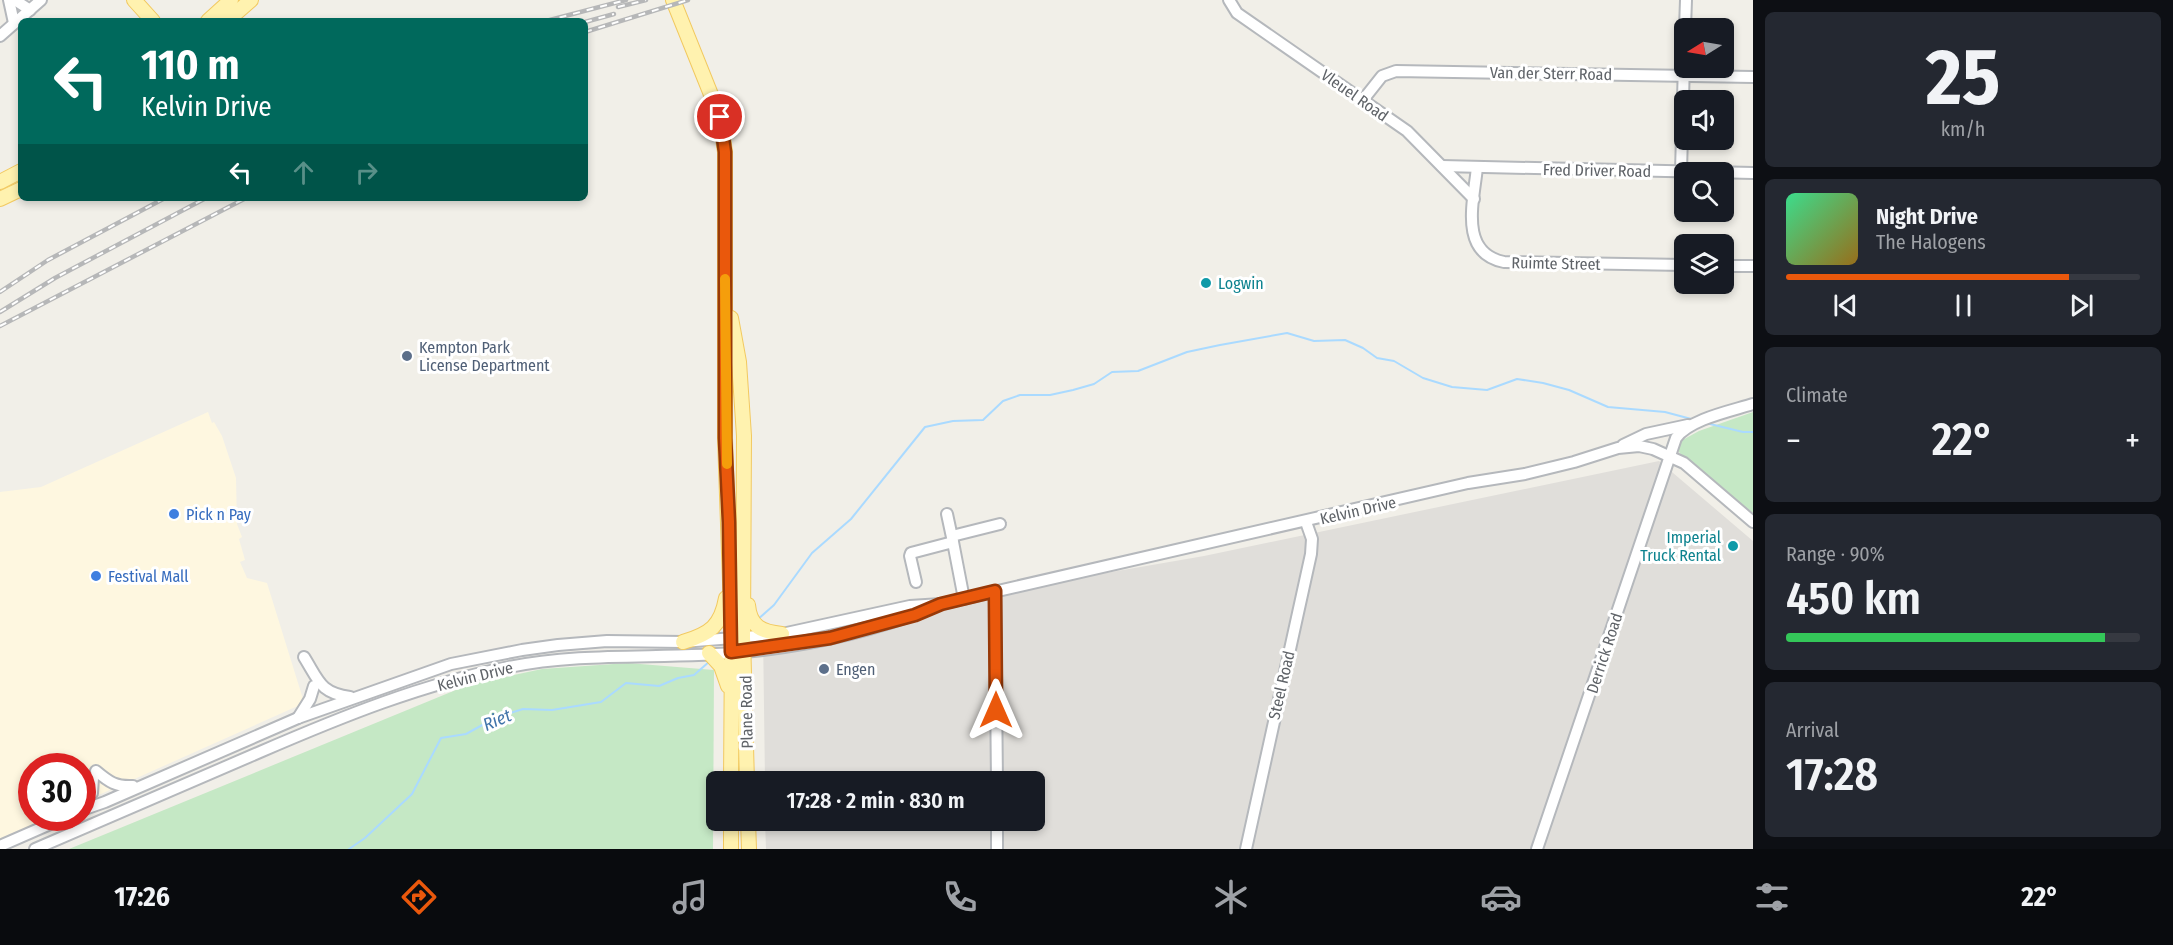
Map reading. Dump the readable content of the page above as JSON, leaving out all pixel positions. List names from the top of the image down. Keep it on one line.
{"streets":{"main road":["Plane Road"],"street":["Van der Sterr Road","Vleuel Road","Fred Driver Road","Ruimte Street","Kelvin Drive","Derrick Road","Steel Road"]},"crossings":[["Van der Sterr Road","Vleuel Road"],["Vleuel Road","Fred Driver Road"],["Vleuel Road","Ruimte Street"],["Fred Driver Road","Ruimte Street"],["Kelvin Drive","Derrick Road"],["Kelvin Drive","Steel Road"],["Kelvin Drive","Plane Road"]],"water":["Riet"],"places":["Logwin","Kempton Park License Department","Pick n Pay","Imperial Truck Rental","Festival Mall","Engen"],"north":"left","page":{"tile":[["25","km/h"],"Climate",["Range · 90%","450 km"],["Arrival","17:28"]],"turn":["110 m","Kelvin Drive"],"song":["Night Drive","The Halogens"],"heat":["−","22°","+"],"limit":"30","trip":"17:28 · 2 min · 830 m","tabs":["17:26","22°"]}}
